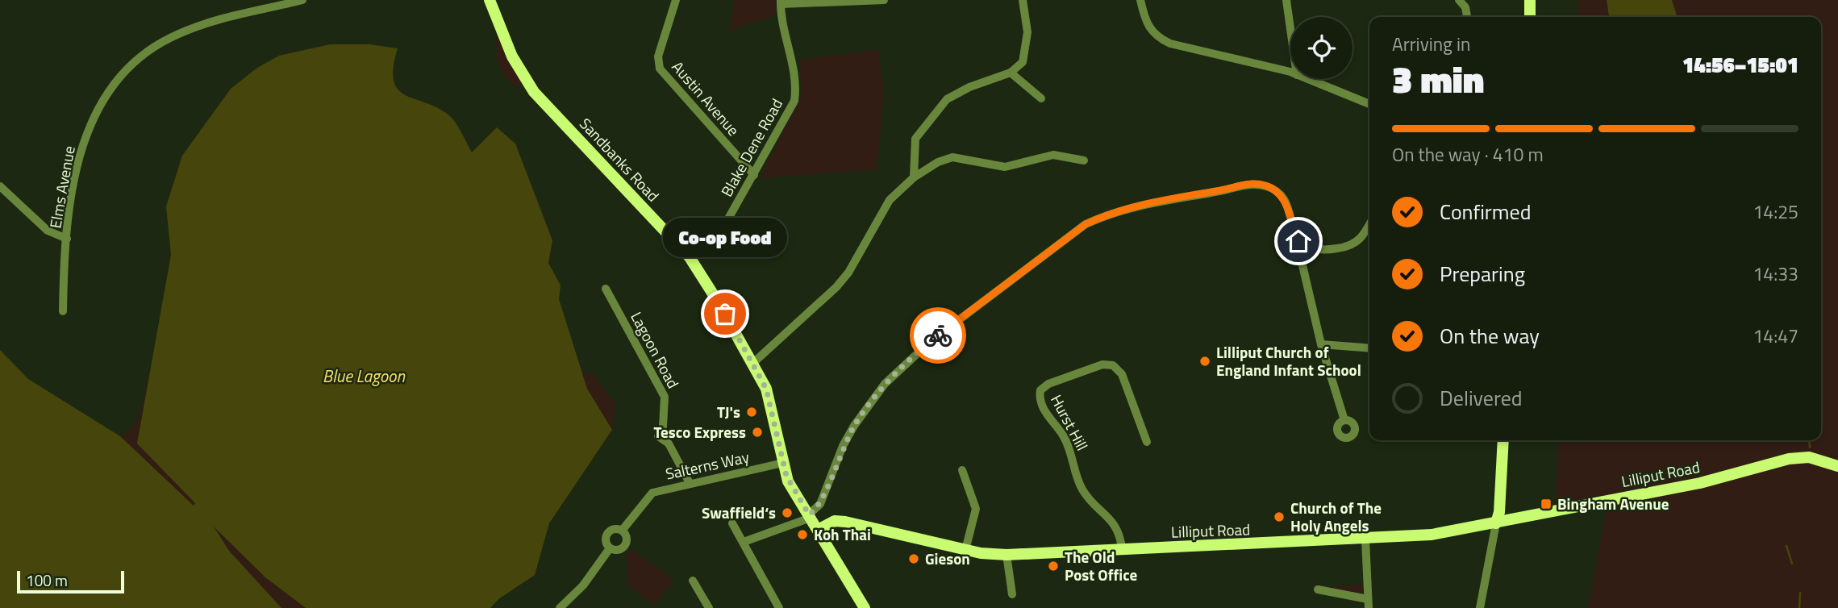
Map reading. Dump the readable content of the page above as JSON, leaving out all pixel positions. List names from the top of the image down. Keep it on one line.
{"streets":{"street":["Austin Avenue","Blake Dene Road","Sandbanks Road","Elms Avenue","Lagoon Road","Hurst Hill","Salterns Way","Lilliput Road"]},"crossings":[["Austin Avenue","Blake Dene Road"],["Blake Dene Road","Sandbanks Road"],["Sandbanks Road","Salterns Way"],["Sandbanks Road","Lilliput Road"],["Lagoon Road","Salterns Way"],["Hurst Hill","Lilliput Road"]],"water":["Blue Lagoon"],"places":{"other":["Co-op Food","Lilliput Church of England Infant School","TJ's","Tesco Express","Swaffield‘s","Church of The Holy Angels","Koh Thai","Gieson","The Old Post Office"],"transit":["Bingham Avenue"]},"scale_bar":"100 m","page":{"heading":["3 min","Arriving in","14:56–15:01"],"bar":"On the way · 410 m","list":[["Confirmed","14:25"],["Preparing","14:33"],["On the way","14:47"],"Delivered"],"bubble":"Co-op Food","scale":"100 m"}}
